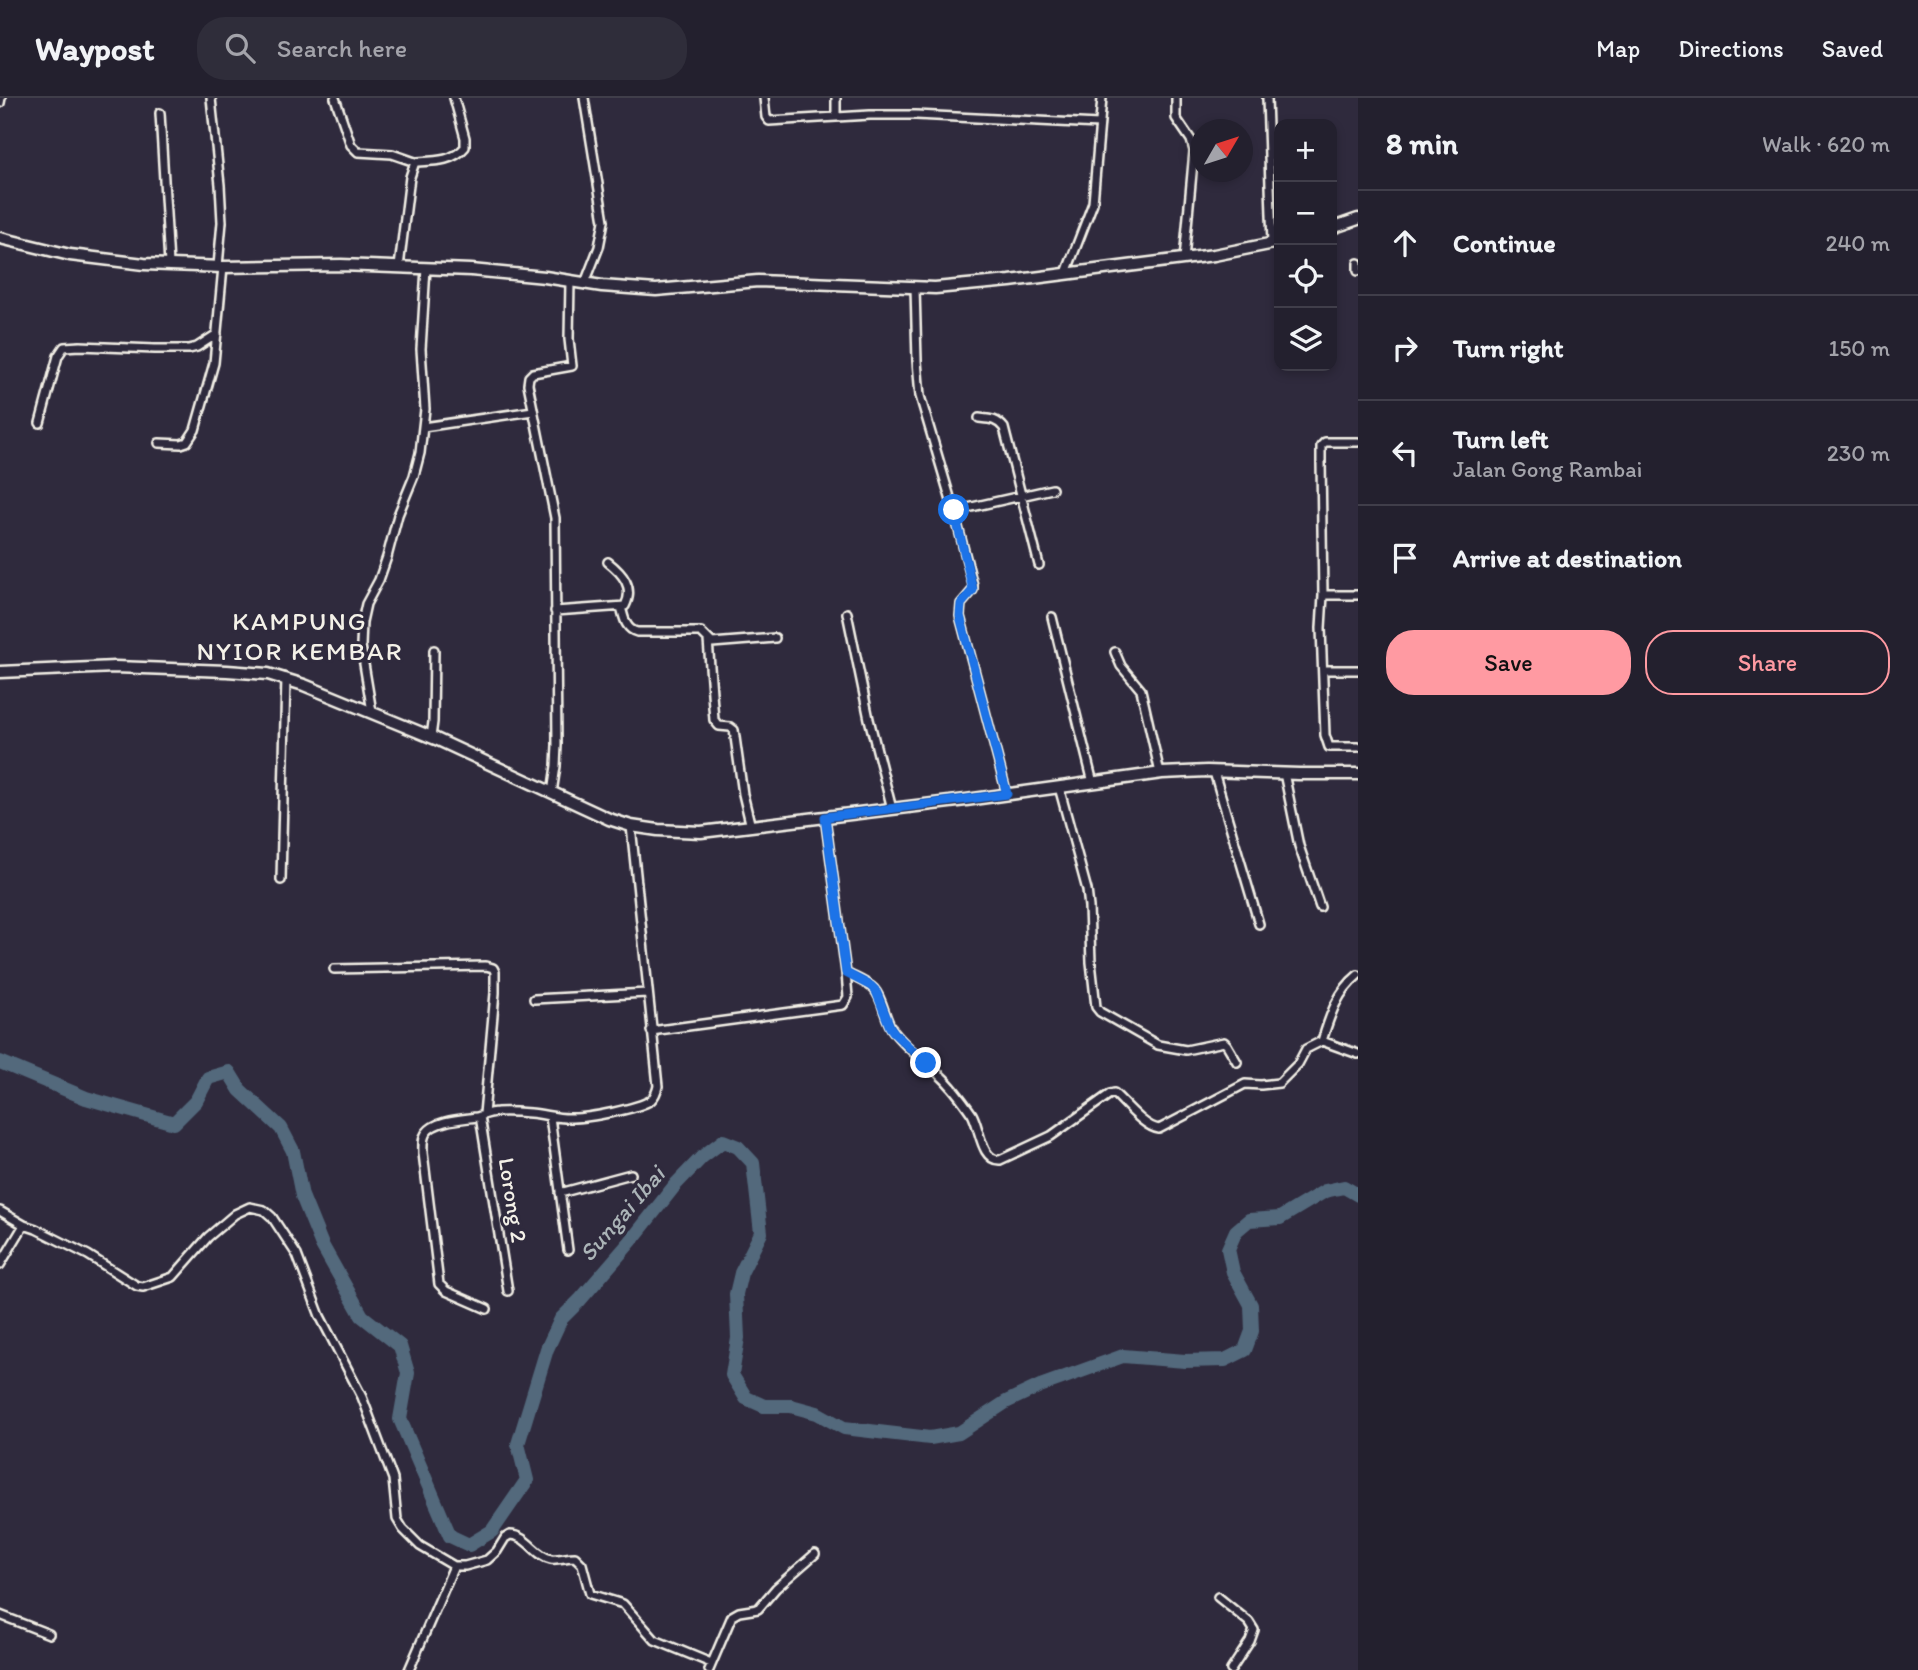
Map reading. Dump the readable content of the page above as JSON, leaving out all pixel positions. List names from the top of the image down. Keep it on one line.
{"streets":{"street":["Lorong 2"]},"districts":["KAMPUNG NYIOR KEMBAR"],"water":["Sungai Ibai"],"north":"top right","page":{"header":"Waypost","search":"Search here","nav":["Map","Directions","Saved"],"heading":["8 min","Walk · 620 m"],"map_buttons":["+","−"],"list":[["Continue","240 m"],["Turn right","150 m"],["Turn left","Jalan Gong Rambai","230 m"],"Arrive at destination"],"buttons":["Save","Share"]}}
